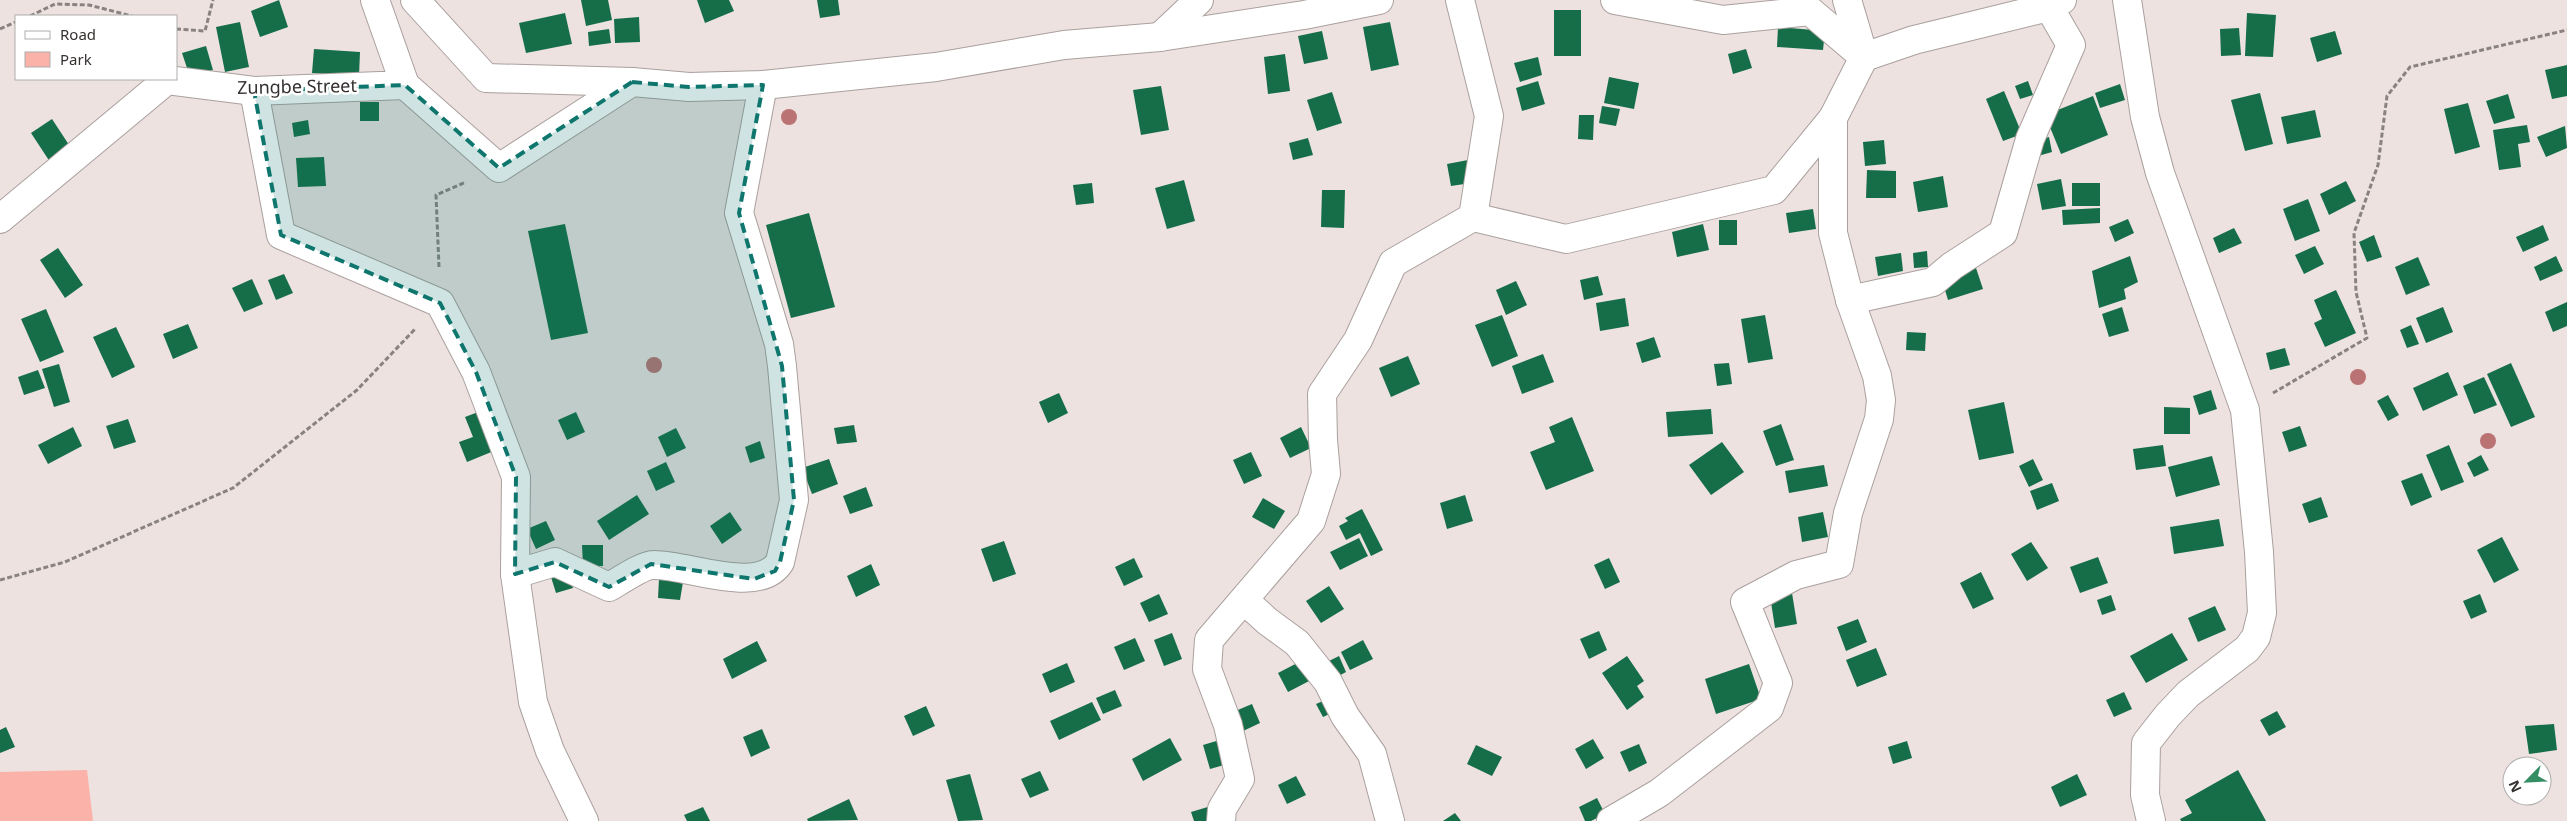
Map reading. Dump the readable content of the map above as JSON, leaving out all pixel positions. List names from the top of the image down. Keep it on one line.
{"streets":{"street":["Zungbe Street"]},"legend":["Road","Park"],"north":"bottom left"}
